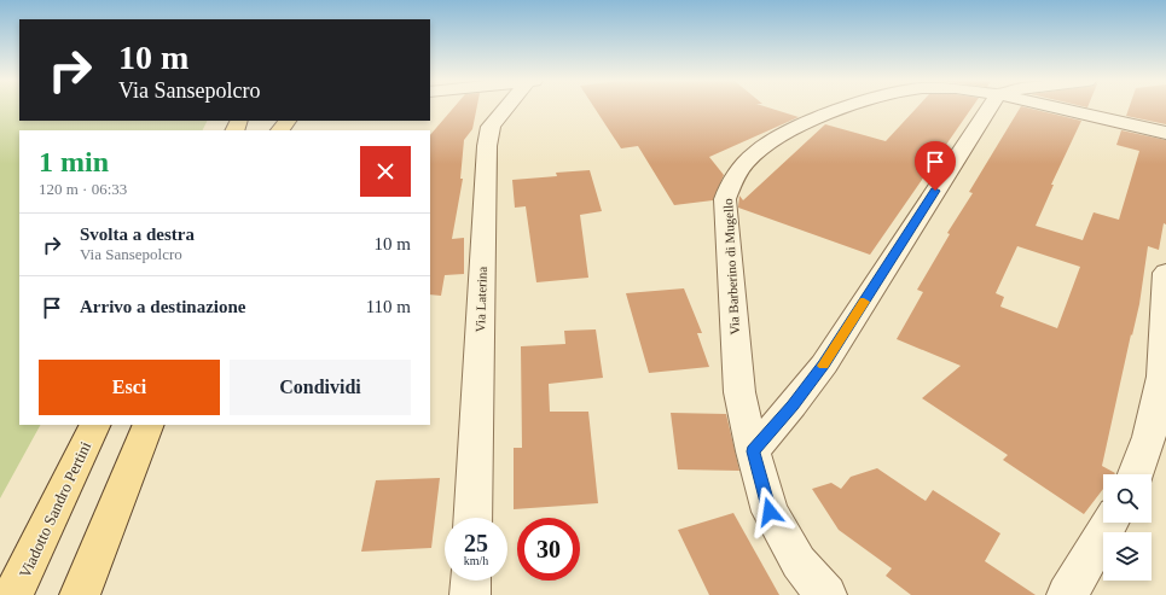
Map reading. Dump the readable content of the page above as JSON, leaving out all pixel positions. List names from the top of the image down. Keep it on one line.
{"streets":{"main road":["Viadotto Sandro Pertini"],"street":["Via Barberino di Mugello","Via Laterina"]},"page":{"turn":["10 m","Via Sansepolcro"],"heading":["1 min","120 m · 06:33"],"list":[{"name":"Svolta a destra","note":"Via Sansepolcro","value":"10 m"},{"name":"Arrivo a destinazione","value":"110 m"}],"buttons":["Esci","Condividi"],"speed":"25 km/h","limit":"30"}}
